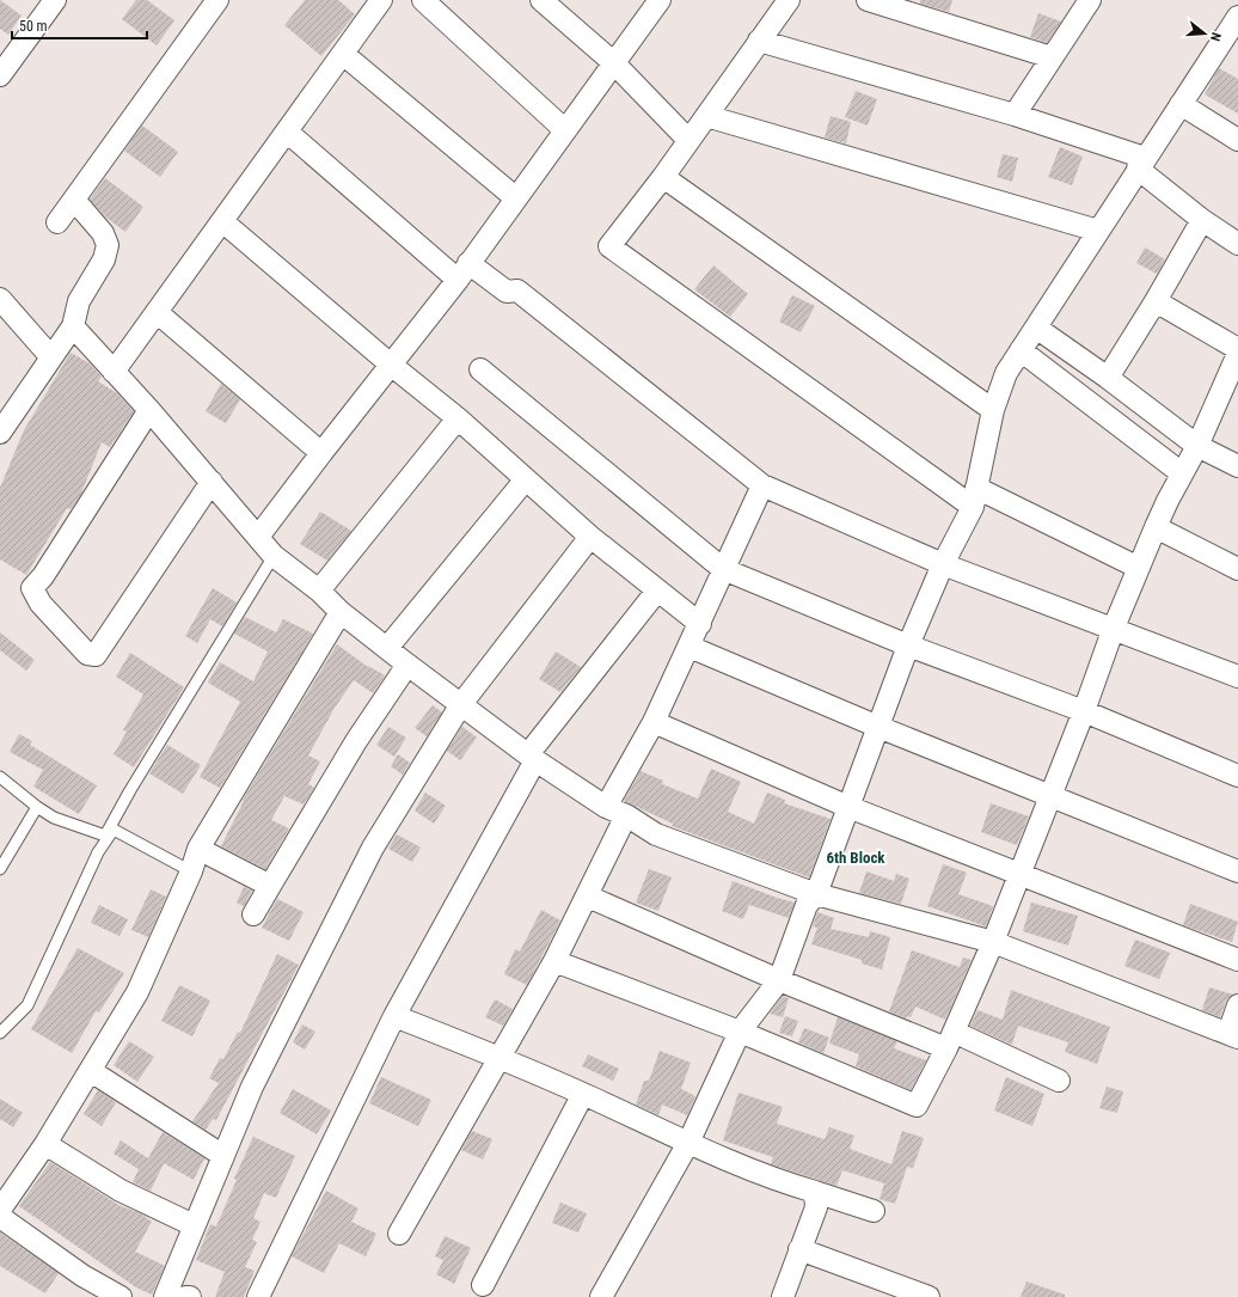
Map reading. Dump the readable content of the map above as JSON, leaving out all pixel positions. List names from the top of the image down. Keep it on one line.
{"districts":["6th Block"],"scale_bar":"50 m","north":"right"}
